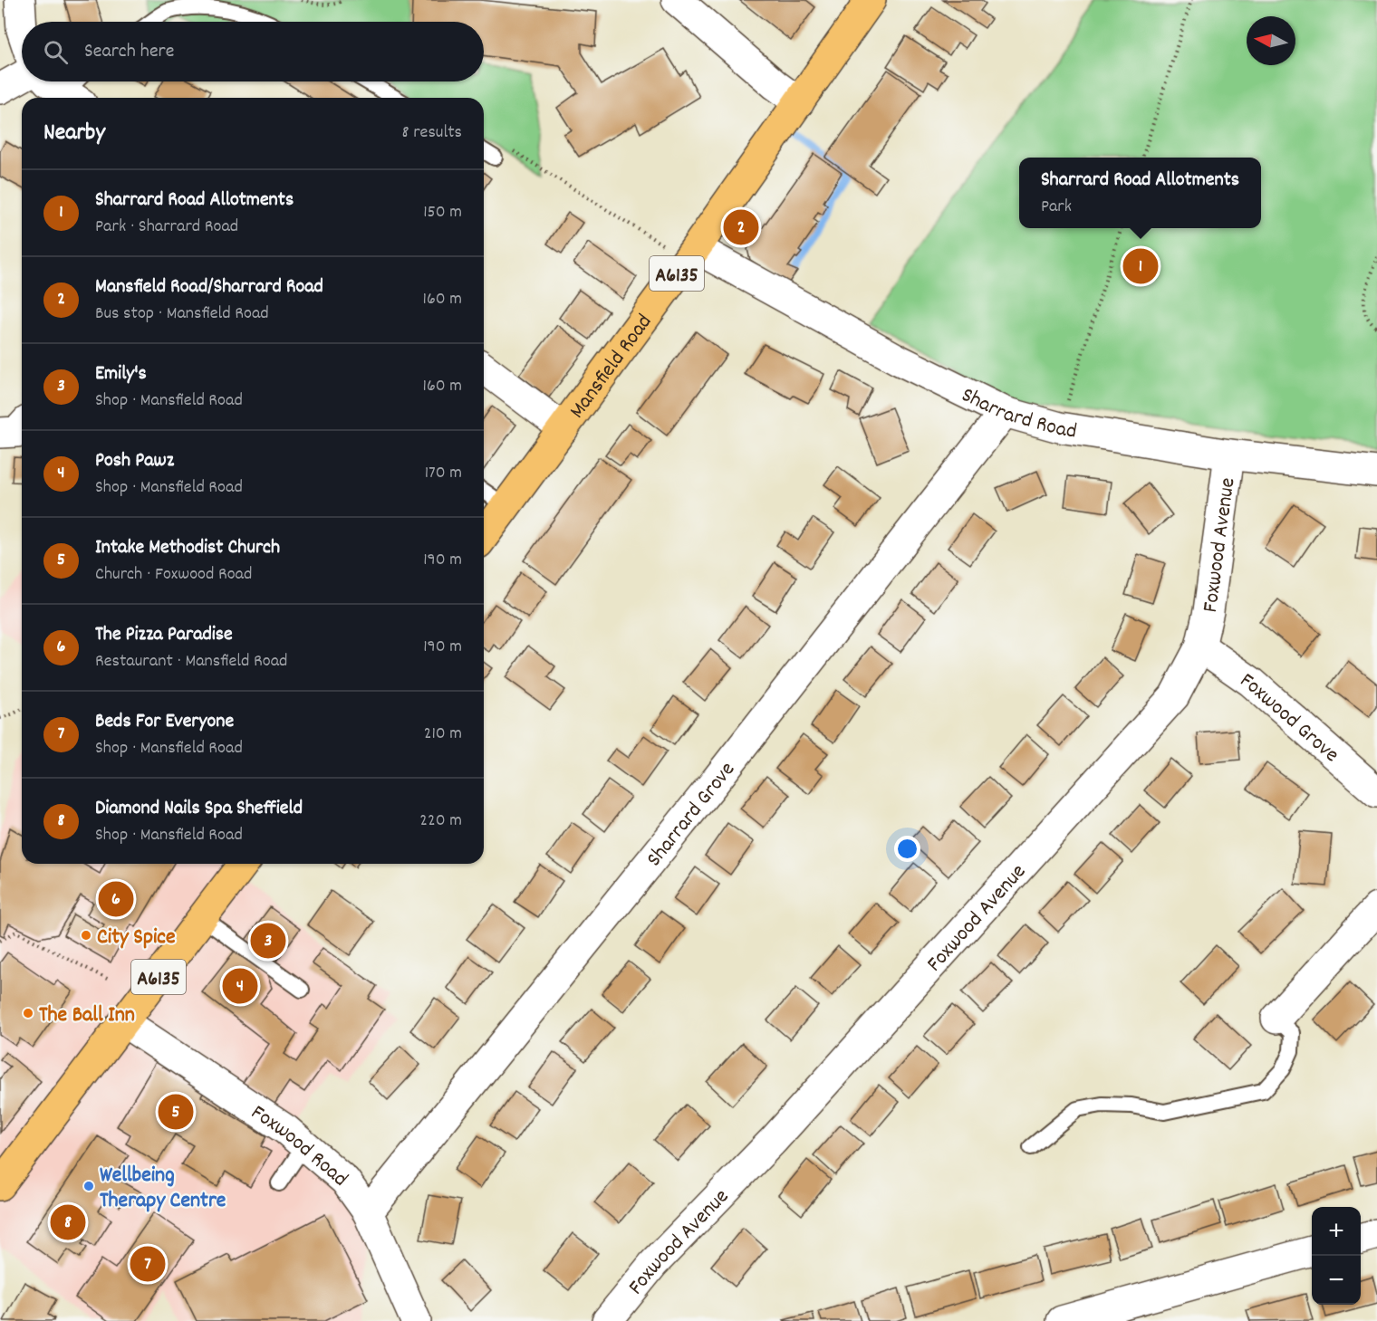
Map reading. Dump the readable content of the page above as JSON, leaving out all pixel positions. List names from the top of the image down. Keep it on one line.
{"streets":{"main road":["A6135","Mansfield Road"],"street":["Sharrard Road","Foxwood Avenue","Foxwood Grove","Sharrard Grove","Foxwood Road"]},"crossings":[["A6135","Foxwood Road"],["Mansfield Road","Sharrard Road"],["Sharrard Road","Foxwood Avenue"],["Sharrard Road","Sharrard Grove"],["Foxwood Avenue","Foxwood Grove"],["Sharrard Grove","Foxwood Road"]],"places":["City Spice","The Ball Inn","Wellbeing Therapy Centre"],"north":"left","page":{"search":"Search here","heading":["Nearby","8 results"],"popup":["Sharrard Road Allotments","Park"],"list":[{"mark":"1","name":"Sharrard Road Allotments","note":"Park · Sharrard Road","value":"150 m"},{"mark":"2","name":"Mansfield Road/Sharrard Road","note":"Bus stop · Mansfield Road","value":"160 m"},{"mark":"3","name":"Emily's","note":"Shop · Mansfield Road","value":"160 m"},{"mark":"4","name":"Posh Pawz","note":"Shop · Mansfield Road","value":"170 m"},{"mark":"5","name":"Intake Methodist Church","note":"Church · Foxwood Road","value":"190 m"},{"mark":"6","name":"The Pizza Paradise","note":"Restaurant · Mansfield Road","value":"190 m"},{"mark":"7","name":"Beds For Everyone","note":"Shop · Mansfield Road","value":"210 m"},{"mark":"8","name":"Diamond Nails Spa Sheffield","note":"Shop · Mansfield Road","value":"220 m"}],"pins":["2","1","6","3","4","5","8","7"],"map_buttons":["+","−"]}}
